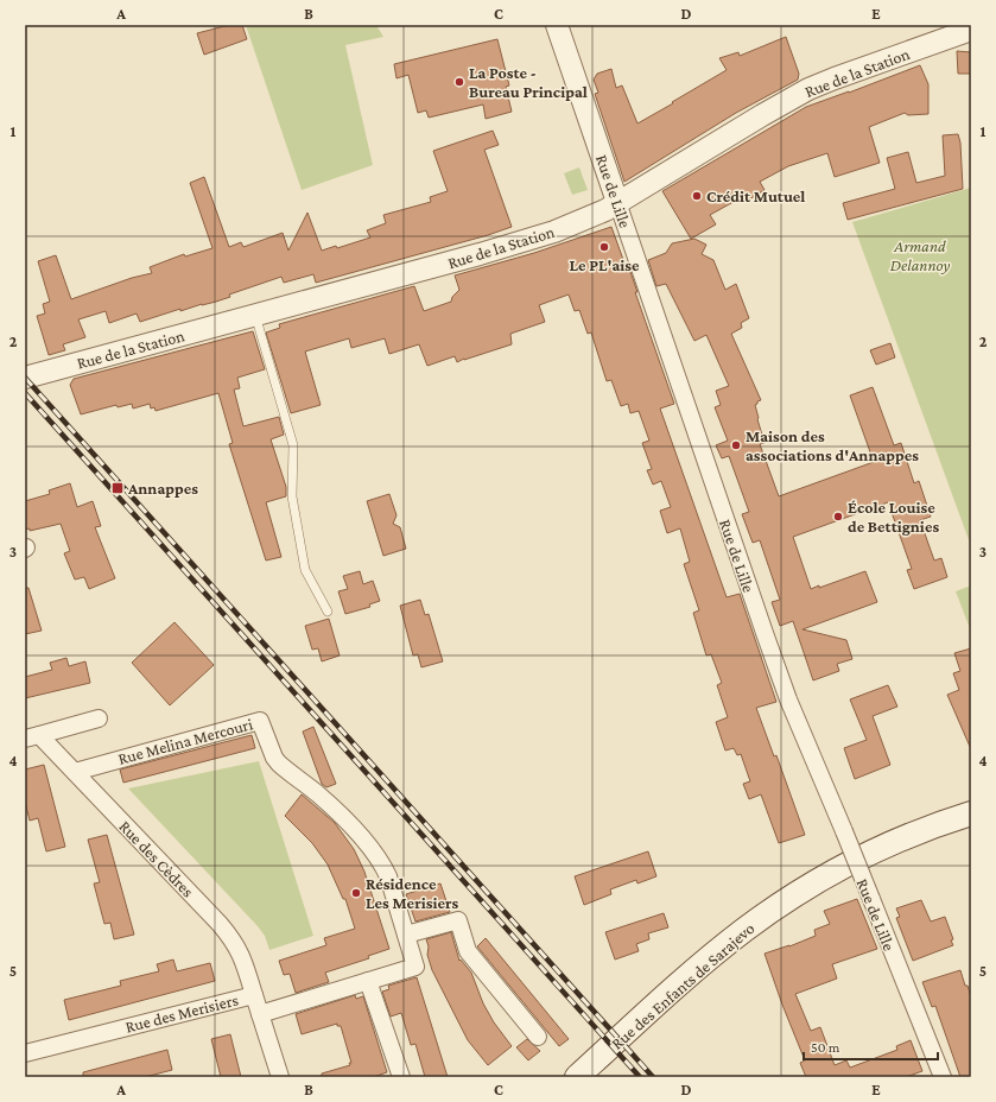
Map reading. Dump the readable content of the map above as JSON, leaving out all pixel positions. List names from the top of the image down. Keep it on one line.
{"streets":{"main road":["Rue des Enfants de Sarajevo"],"street":["Rue de la Station","Rue de Lille","Rue Melina Mercouri","Rue des Cèdres","Rue des Merisiers"]},"crossings":[["Rue de la Station","Rue de Lille"],["Rue Melina Mercouri","Rue des Cèdres"],["Rue Melina Mercouri","Rue des Merisiers"],["Rue des Cèdres","Rue des Merisiers"]],"parks":["Armand Delannoy"],"places":{"other":["La Poste - Bureau Principal","Crédit Mutuel","Le PL'aise","Maison des associations d'Annappes","École Louise de Bettignies","Résidence Les Merisiers"],"transit":["Annappes"]},"scale_bar":"50 m","grid":{"columns":["A","B","C","D","E"],"rows":["1","2","3","4","5"]}}
